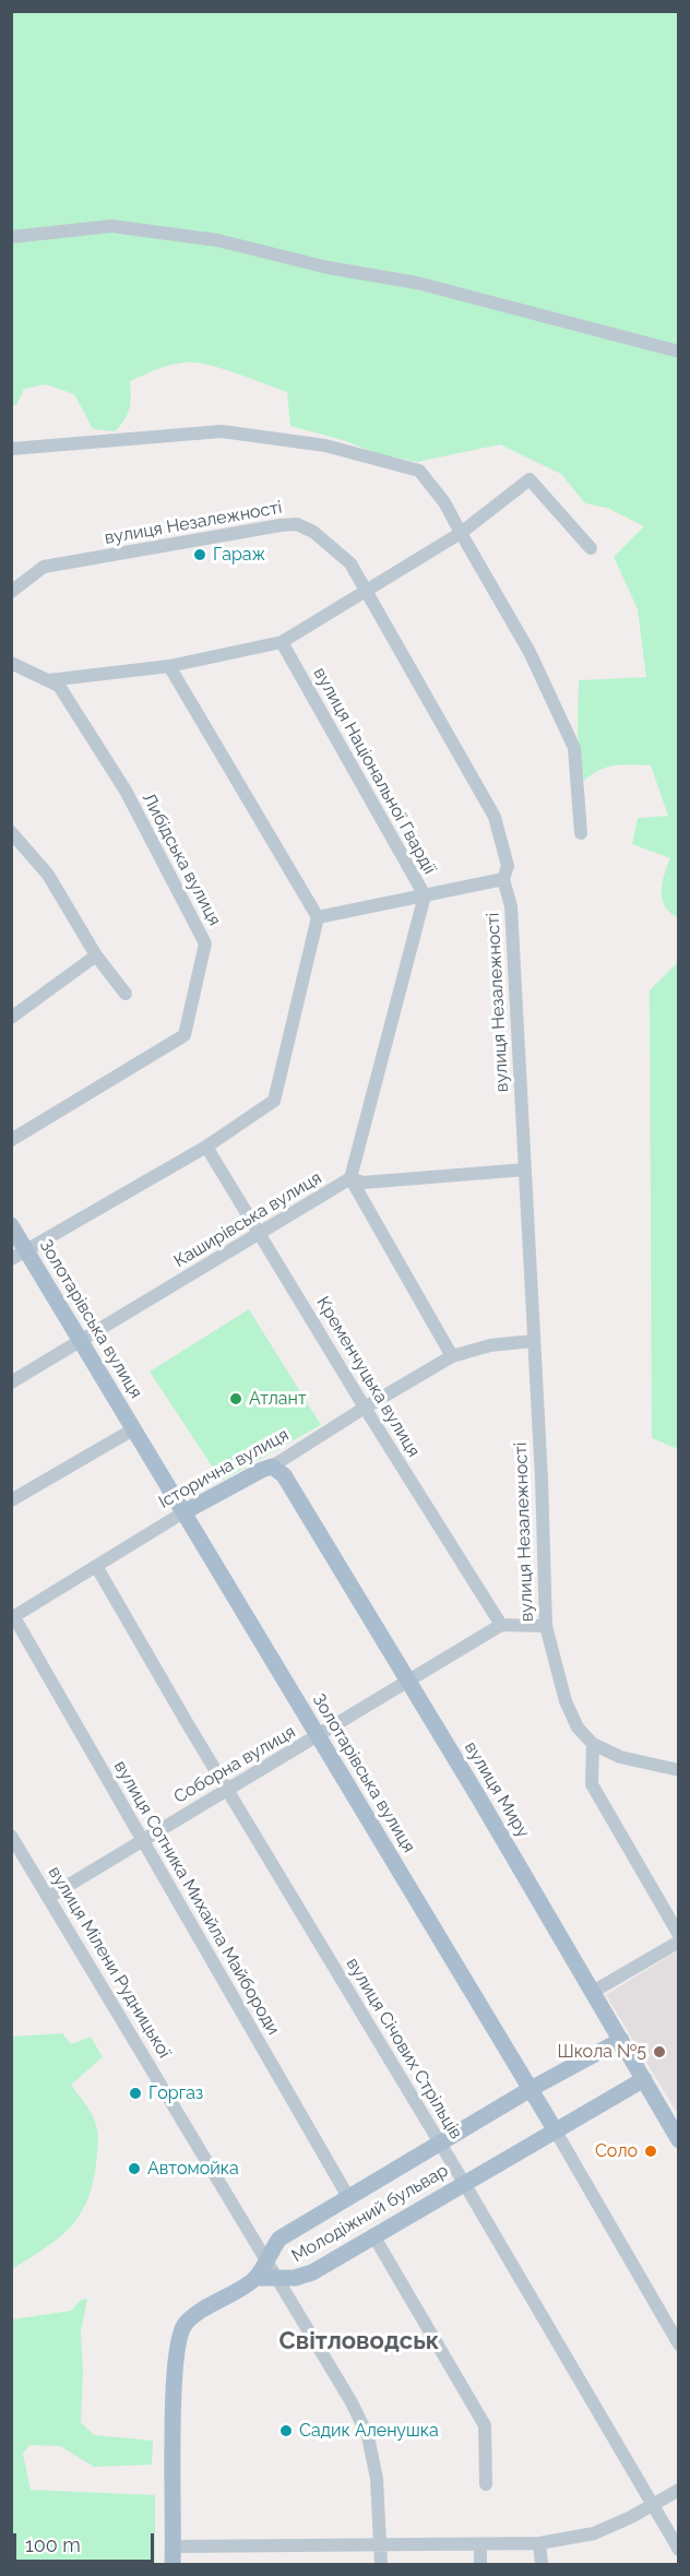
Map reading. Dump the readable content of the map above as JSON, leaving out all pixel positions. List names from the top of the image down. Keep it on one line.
{"streets":{"main road":["Золотарівська вулиця","Історична вулиця","вулиця Миру","Молодіжний бульвар"],"street":["вулиця Незалежності","вулиця Національної Гвардії","Либідська вулиця","Каширівська вулиця","Кременчуцька вулиця","Соборна вулиця","вулиця Сотника Михайла Майбороди","вулиця Мілени Рудницької","вулиця Січових Стрільців"]},"crossings":[["вулиця Незалежності","Каширівська вулиця"],["вулиця Незалежності","Історична вулиця"],["вулиця Національної Гвардії","Каширівська вулиця"],["Каширівська вулиця","Золотарівська вулиця"],["Каширівська вулиця","Кременчуцька вулиця"],["Золотарівська вулиця","Історична вулиця"],["Золотарівська вулиця","Соборна вулиця"],["Золотарівська вулиця","Молодіжний бульвар"],["Кременчуцька вулиця","Історична вулиця"],["Кременчуцька вулиця","Соборна вулиця"],["Історична вулиця","вулиця Миру"],["Історична вулиця","вулиця Сотника Михайла Майбороди"],["Історична вулиця","вулиця Січових Стрільців"],["Соборна вулиця","вулиця Миру"],["Соборна вулиця","вулиця Сотника Михайла Майбороди"],["Соборна вулиця","вулиця Мілени Рудницької"],["Соборна вулиця","вулиця Січових Стрільців"],["вулиця Миру","Молодіжний бульвар"],["вулиця Сотника Михайла Майбороди","Молодіжний бульвар"],["вулиця Мілени Рудницької","Молодіжний бульвар"],["вулиця Січових Стрільців","Молодіжний бульвар"]],"districts":["Світловодськ"],"places":["Гараж","Атлант","Школа №5","Горгаз","Соло","Автомойка","Садик Аленушка"],"scale_bar":"100 m"}
